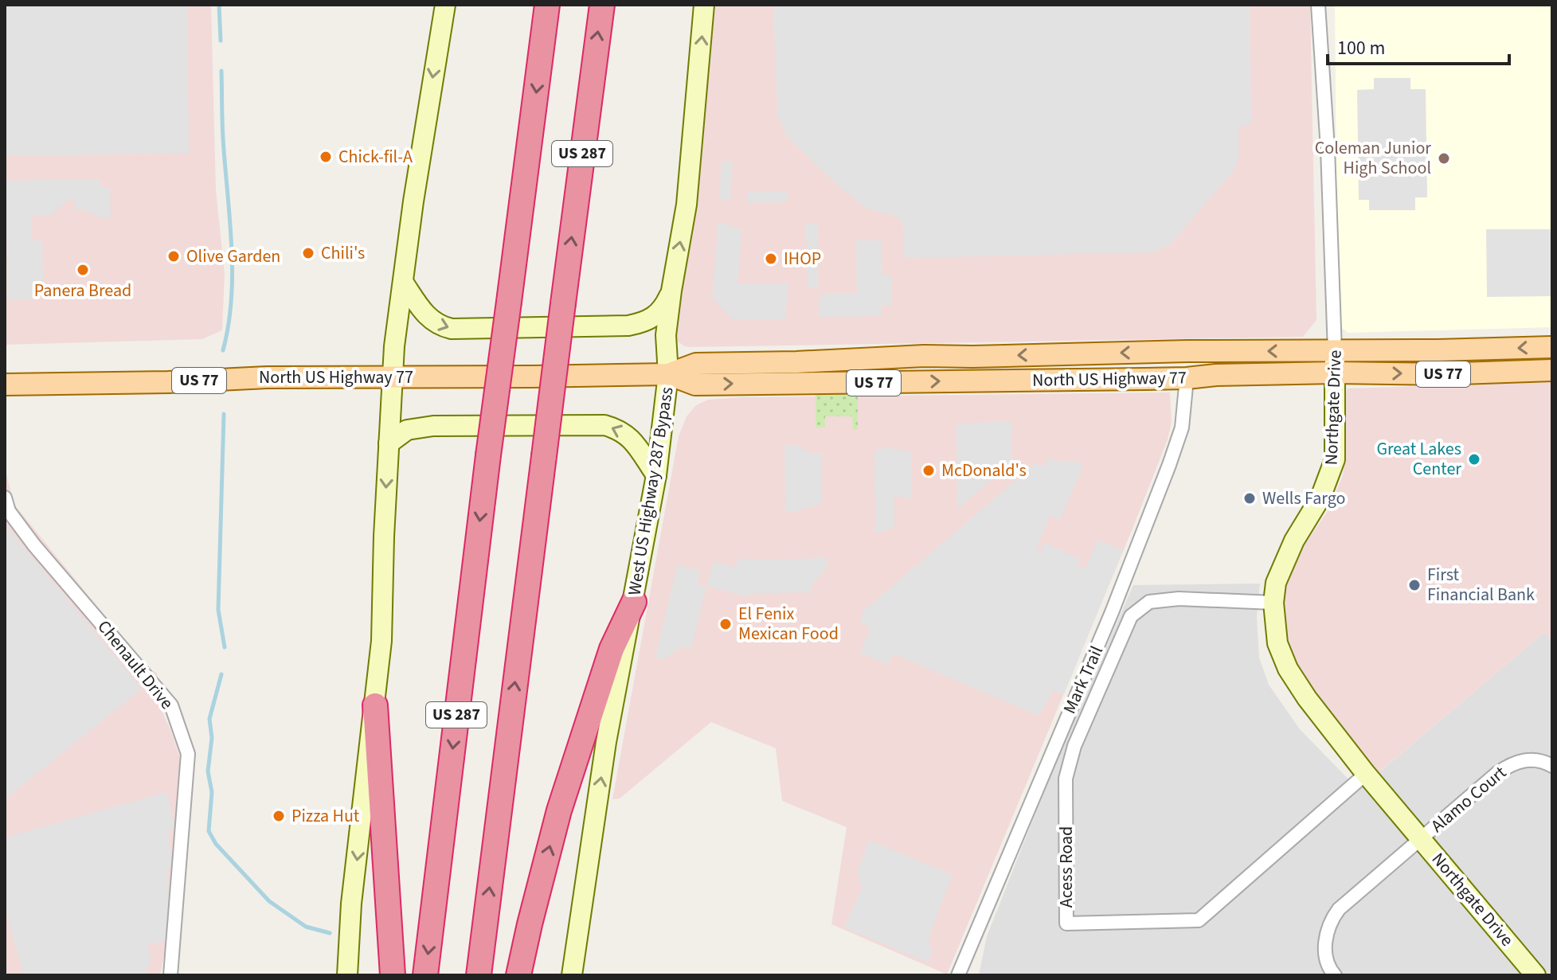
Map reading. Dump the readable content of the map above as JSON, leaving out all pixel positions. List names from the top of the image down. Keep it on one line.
{"streets":{"highway":["US 287"],"main road":["US 77","North US Highway 77","Northgate Drive","West US Highway 287 Bypass"],"street":["Chenault Drive","Mark Trail","Alamo Court","Acess Road"]},"crossings":[["North US Highway 77","Northgate Drive"],["North US Highway 77","West US Highway 287 Bypass"],["North US Highway 77","Mark Trail"],["Northgate Drive","Alamo Court"],["Northgate Drive","Acess Road"]],"one_way":["West US Highway 287 Bypass"],"places":["Chick-fil-A","Coleman Junior High School","Chili's","Olive Garden","IHOP","Panera Bread","Great Lakes Center","McDonald's","Wells Fargo","First Financial Bank","El Fenix Mexican Food","Pizza Hut"],"scale_bar":"100 m"}
